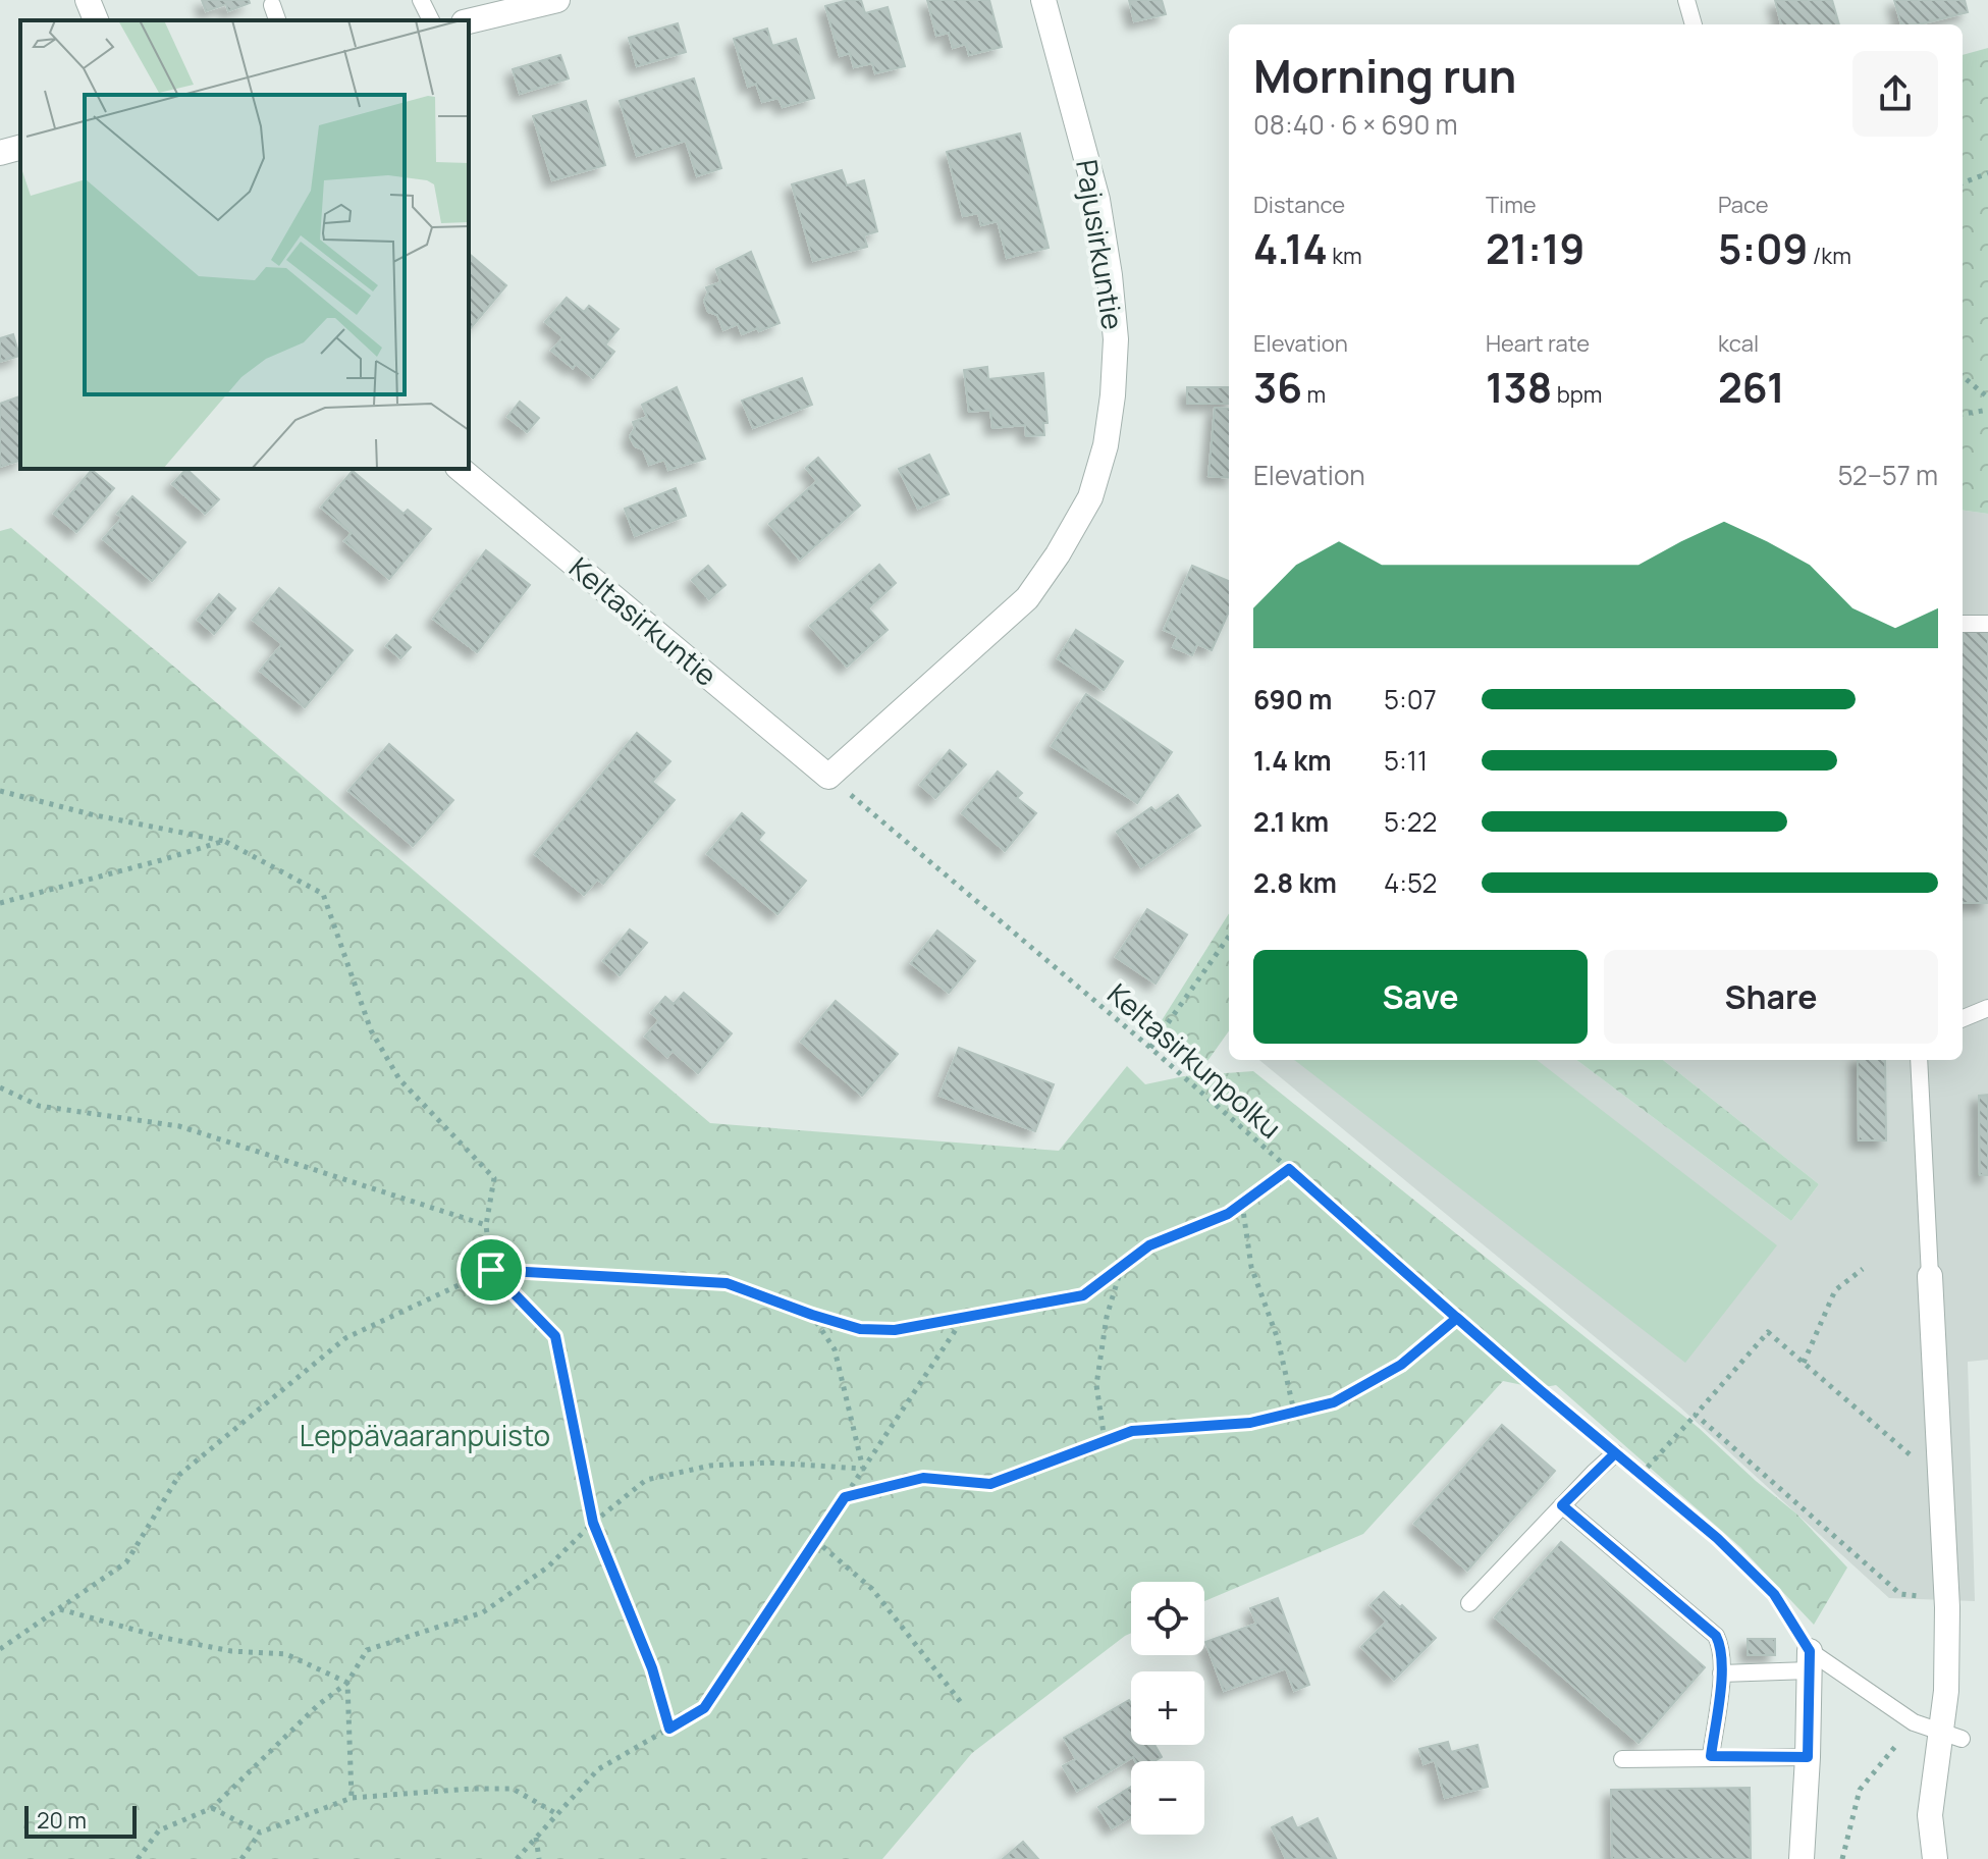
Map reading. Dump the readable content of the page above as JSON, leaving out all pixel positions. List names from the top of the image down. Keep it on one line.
{"streets":{"street":["Pajusirkuntie","Keltasirkuntie"],"path":["Keltasirkunpolku"]},"crossings":[["Pajusirkuntie","Keltasirkuntie"],["Pajusirkuntie","Keltasirkunpolku"],["Keltasirkuntie","Keltasirkunpolku"]],"parks":["Leppävaaranpuisto"],"scale_bar":"20 m","page":{"heading":["Morning run","08:40 · 6 × 690 m"],"stats":[["Distance","4.14 km"],["Time","21:19"],["Pace","5:09 /km"],["Elevation","36 m"],["Heart rate","138 bpm"],["kcal","261"]],"chart":["Elevation","52–57 m"],"list":[{"name":"690 m","note":"5:07"},{"name":"1.4 km","note":"5:11"},{"name":"2.1 km","note":"5:22"},{"name":"2.8 km","note":"4:52"}],"buttons":["Save","Share"],"map_buttons":["+","−"],"scale":"20 m"}}
